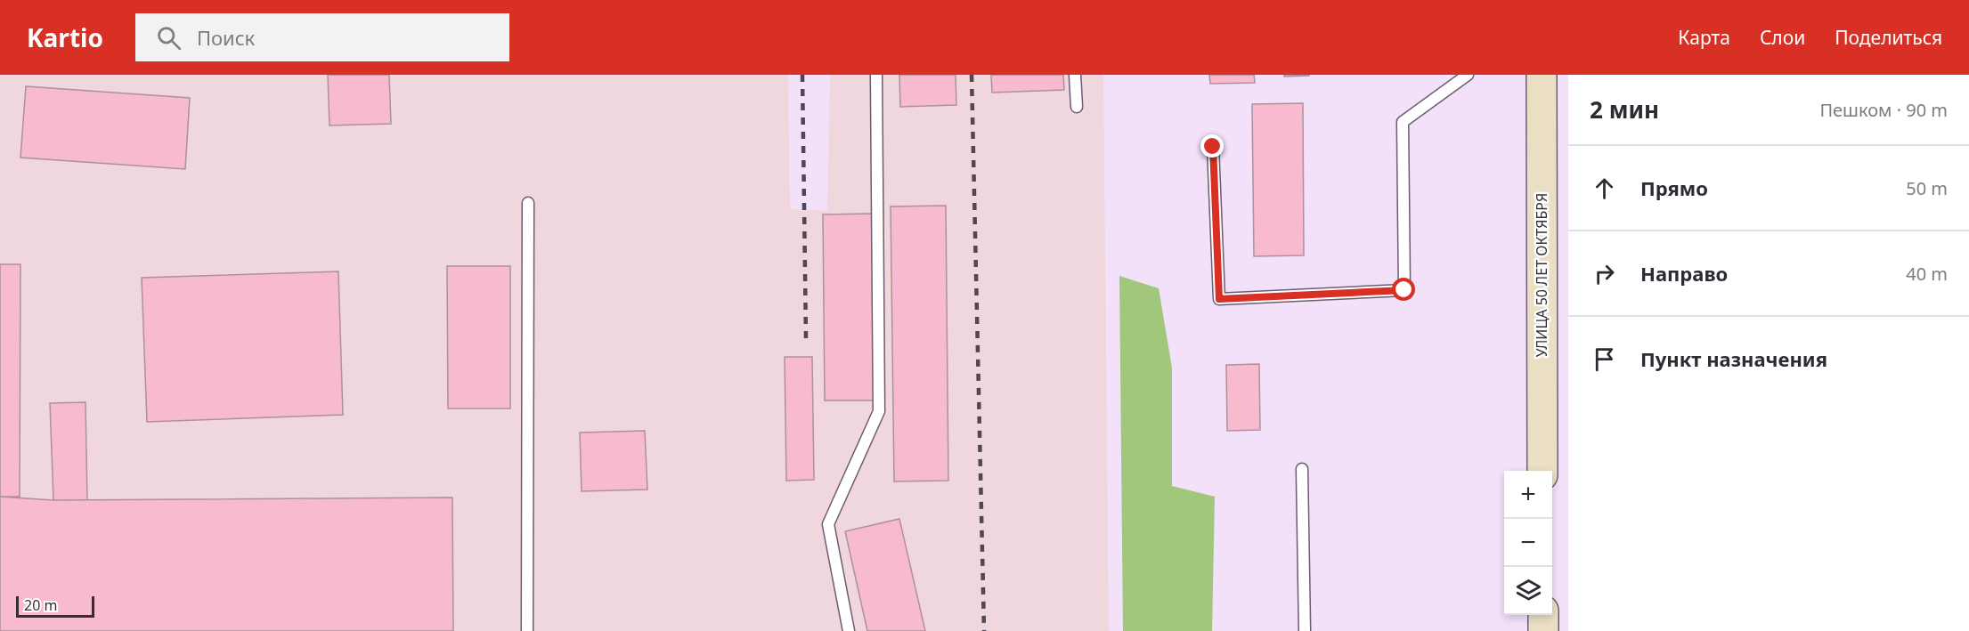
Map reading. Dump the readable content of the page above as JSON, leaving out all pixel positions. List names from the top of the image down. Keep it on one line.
{"streets":{"main road":["УЛИЦА 50 ЛЕТ ОКТЯБРЯ"]},"scale_bar":"20 m","page":{"header":"Kartio","search":"Поиск","nav":["Карта","Слои","Поделиться"],"heading":["2 мин","Пешком · 90 m"],"list":[["Прямо","50 m"],["Направо","40 m"],"Пункт назначения"],"map_buttons":["+","−"],"scale":"20 m"}}
